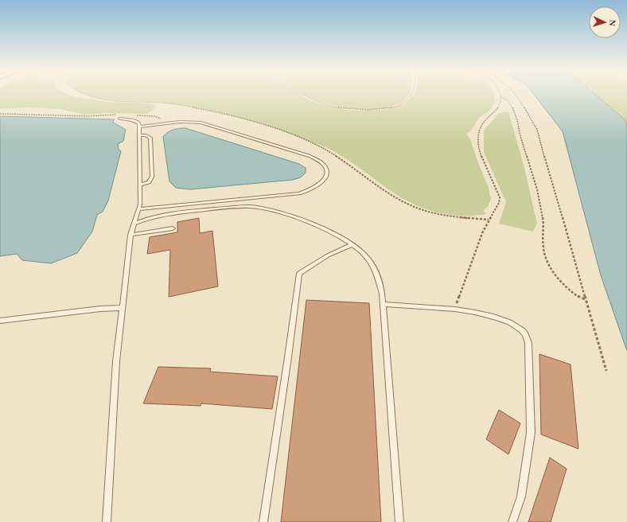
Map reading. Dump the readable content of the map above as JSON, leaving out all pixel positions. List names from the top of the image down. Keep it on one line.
{"north":"right"}
